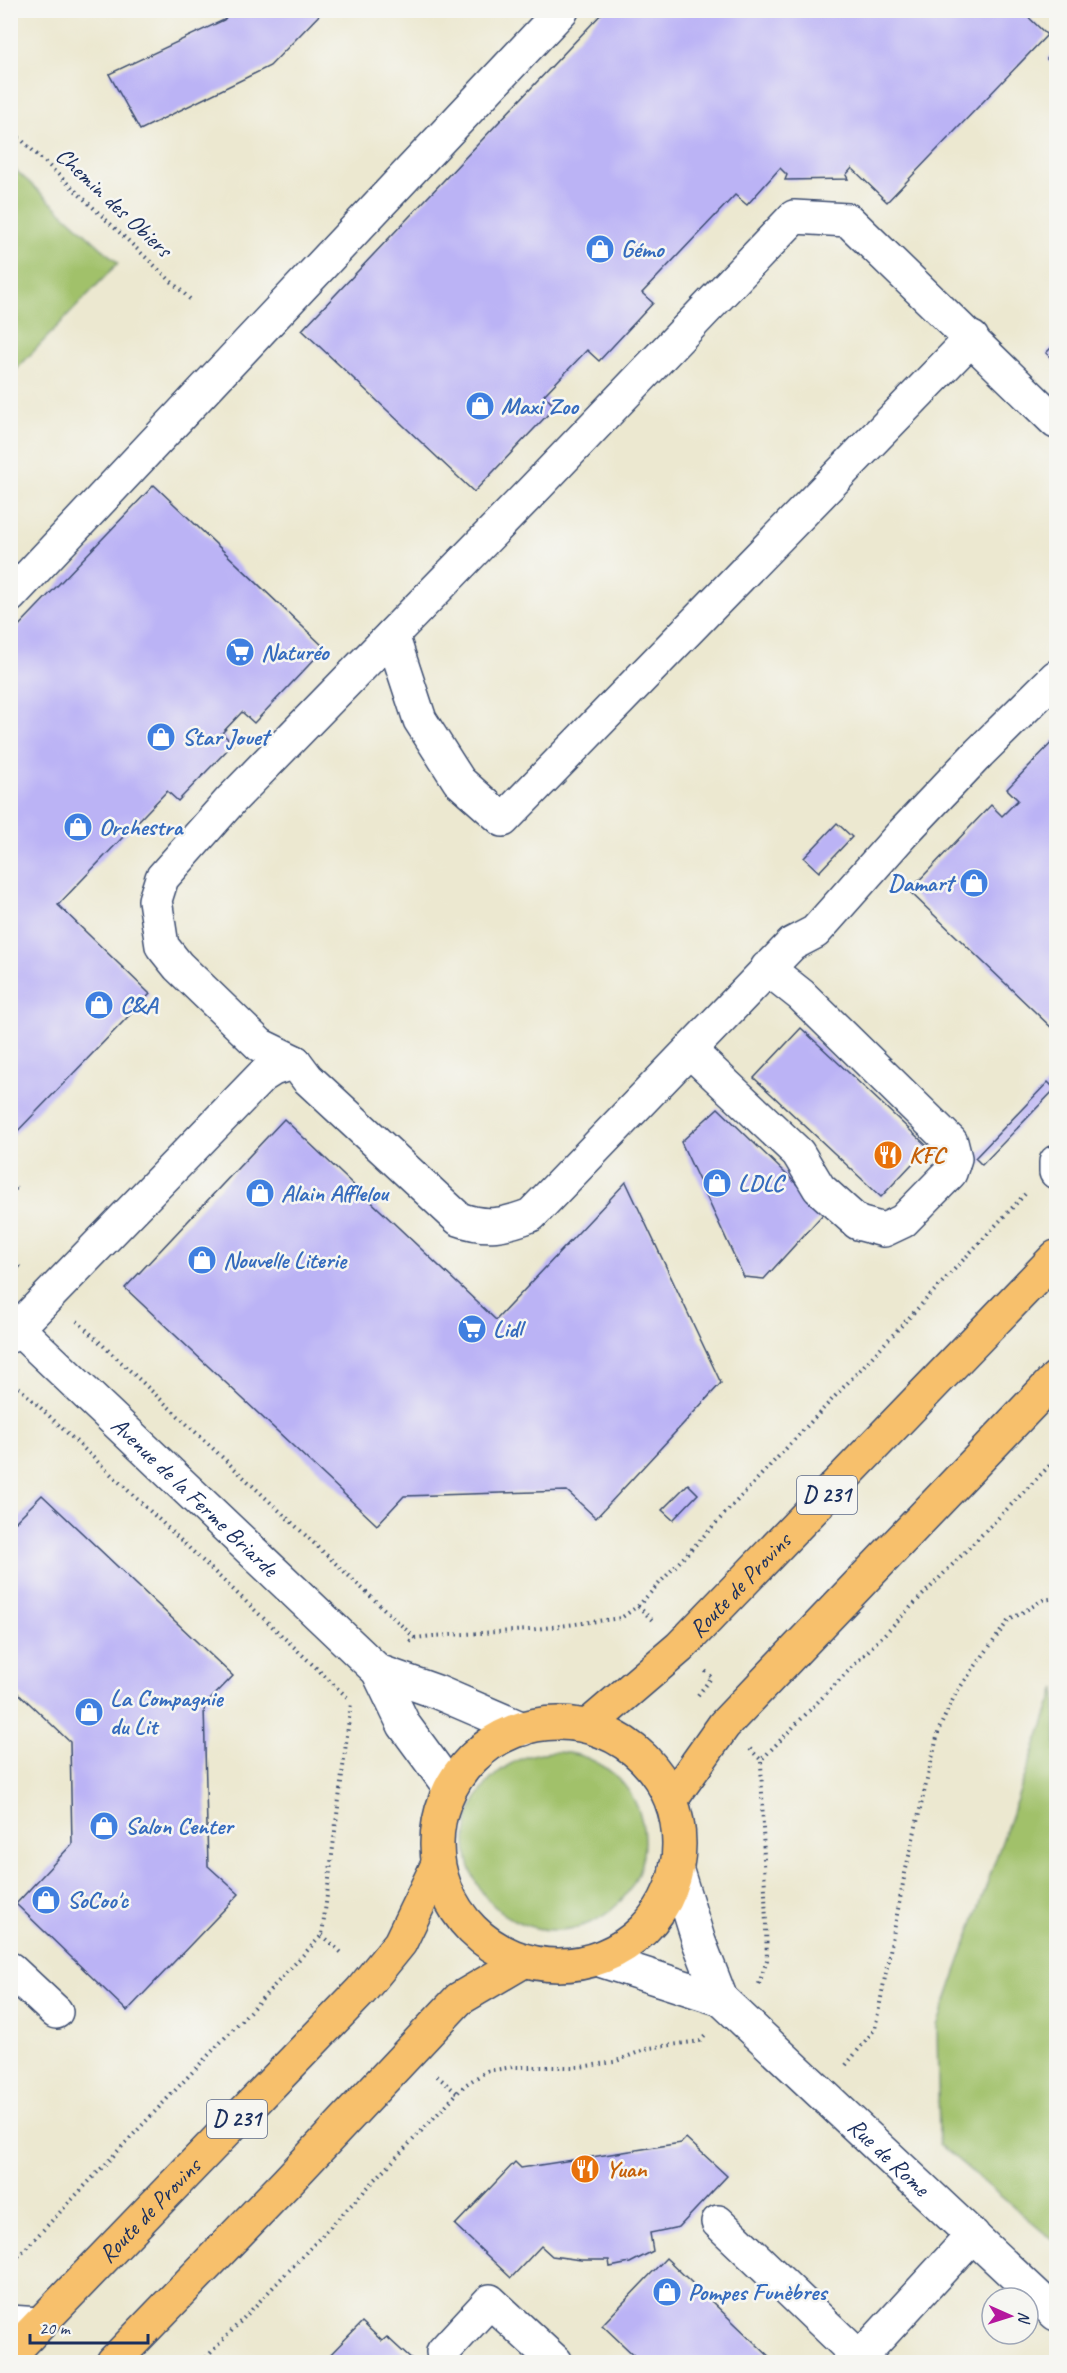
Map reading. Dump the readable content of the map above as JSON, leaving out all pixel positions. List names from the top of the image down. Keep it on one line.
{"streets":{"main road":["D 231","Route de Provins"],"street":["Avenue de la Ferme Briarde","Rue de Rome"],"path":["Chemin des Obiers"]},"places":{"shop":["Gémo","Maxi Zoo","Star Jouet","Orchestra","Damart","C&A","LDLC","Alain Afflelou","Nouvelle Literie","La Compagnie du Lit","Salon Center","SoCoo'c","Pompes Funèbres"],"supermarket":["Naturéo","Lidl"],"restaurant":["KFC","Yuan"]},"scale_bar":"20 m","north":"right"}
